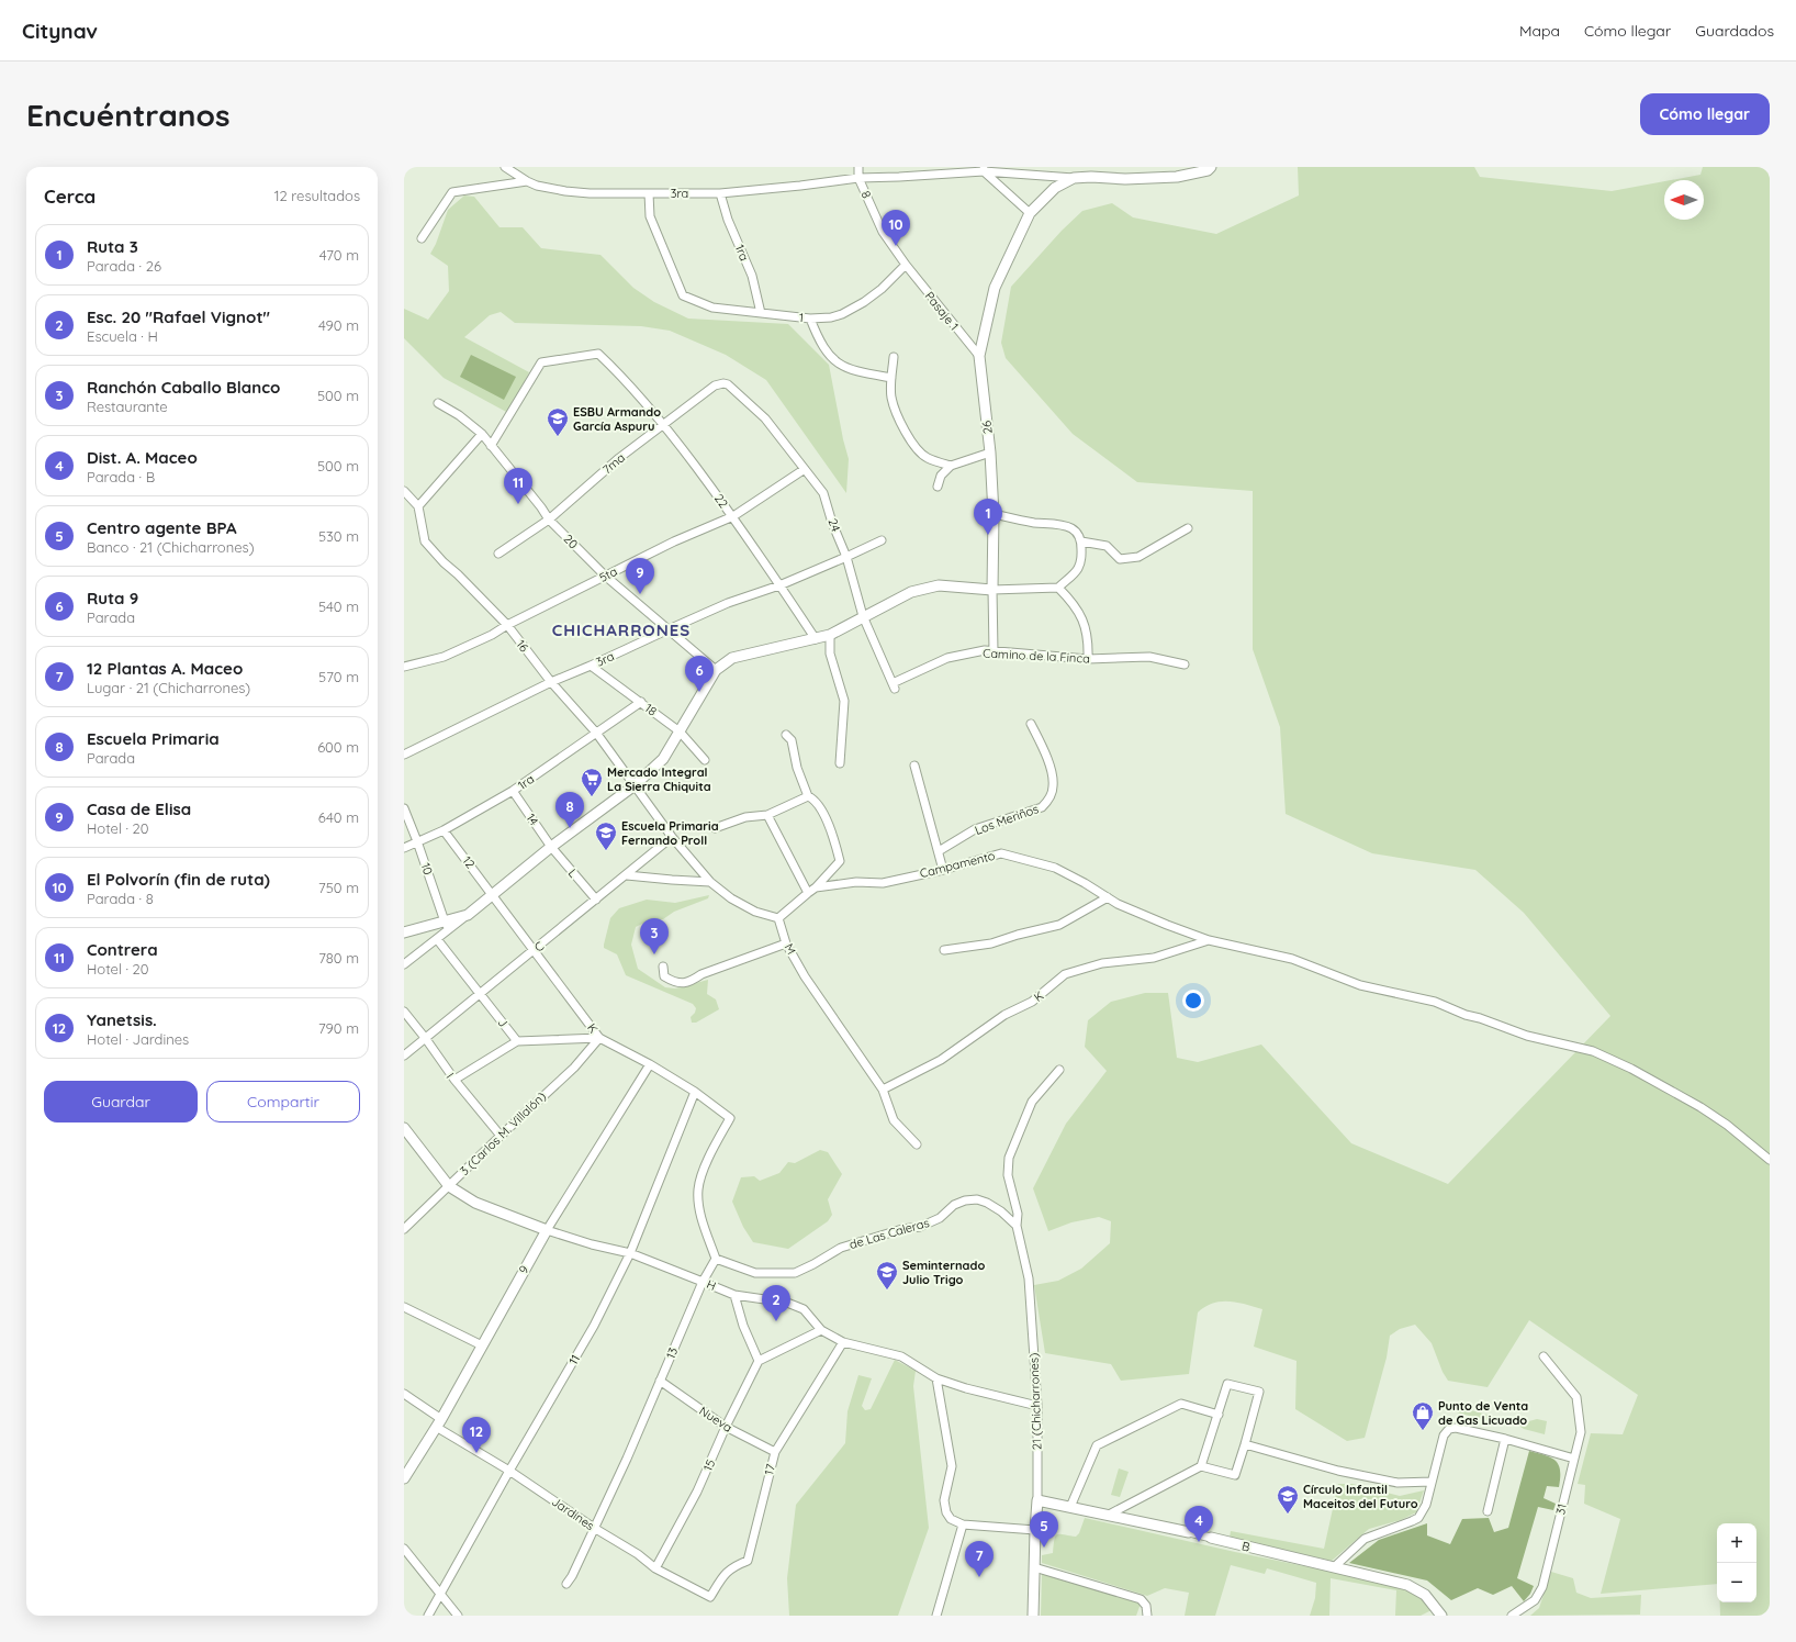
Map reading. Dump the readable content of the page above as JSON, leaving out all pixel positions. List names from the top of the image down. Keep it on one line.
{"streets":{"street":["3ra","8","1ra","Pasaje 1","1","26","7ma","22","24","20","5ta","16","Camino de la Finca","18","14","Los Meriños","12","Campamento","10","L","C","M","K","J","I","3 (Carlos M. Villalón)","de Las Caleras","9","H","13","11","21 (Chicharrones)","Nueva","15","17","31","Jardines","B"]},"crossings":[["3ra","8"],["3ra","1ra"],["3ra","1"],["3ra","22"],["3ra","24"],["3ra","20"],["3ra","16"],["3ra","18"],["8","Pasaje 1"],["8","1"],["1ra","1"],["1ra","16"],["1ra","18"],["1ra","14"],["1ra","12"],["1ra","10"],["Pasaje 1","1"],["Pasaje 1","26"],["26","Camino de la Finca"],["7ma","22"],["7ma","24"],["7ma","20"],["22","20"],["22","5ta"],["24","5ta"],["24","Camino de la Finca"],["20","5ta"],["5ta","16"],["14","L"],["12","K"],["Campamento","M"],["Campamento","K"],["L","C"],["C","K"],["C","J"],["C","I"],["M","K"],["K","3 (Carlos M. Villalón)"],["K","de Las Caleras"],["K","9"],["K","13"],["K","11"],["I","3 (Carlos M. Villalón)"],["3 (Carlos M. Villalón)","H"],["de Las Caleras","13"],["de Las Caleras","21 (Chicharrones)"],["9","H"],["9","Jardines"],["H","13"],["H","11"],["H","21 (Chicharrones)"],["H","17"],["13","Nueva"],["13","Jardines"],["11","Jardines"],["21 (Chicharrones)","B"],["Nueva","15"],["Nueva","17"],["15","Jardines"],["17","Jardines"]],"districts":["CHICHARRONES"],"places":{"school or university":["ESBU Armando García Aspuru","Escuela Primaria Fernando Proll","Seminternado Julio Trigo","Círculo Infantil Maceitos del Futuro"],"supermarket":["Mercado Integral La Sierra Chiquita"],"shop":["Punto de Venta de Gas Licuado"]},"north":"left","page":{"header":"Citynav","nav":["Mapa","Cómo llegar","Guardados"],"buttons":["Cómo llegar",["Guardar","Compartir"]],"title":"Encuéntranos","heading":["Cerca","12 resultados"],"pins":["10","11","1","9","6","8","3","2","12","4","5","7"],"list":[{"mark":"1","name":"Ruta 3","note":"Parada · 26","value":"470 m"},{"mark":"2","name":"Esc. 20 \"Rafael Vignot\"","note":"Escuela · H","value":"490 m"},{"mark":"3","name":"Ranchón Caballo Blanco","note":"Restaurante","value":"500 m"},{"mark":"4","name":"Dist. A. Maceo","note":"Parada · B","value":"500 m"},{"mark":"5","name":"Centro agente BPA","note":"Banco · 21 (Chicharrones)","value":"530 m"},{"mark":"6","name":"Ruta 9","note":"Parada","value":"540 m"},{"mark":"7","name":"12 Plantas A. Maceo","note":"Lugar · 21 (Chicharrones)","value":"570 m"},{"mark":"8","name":"Escuela Primaria","note":"Parada","value":"600 m"},{"mark":"9","name":"Casa de Elisa","note":"Hotel · 20","value":"640 m"},{"mark":"10","name":"El Polvorín (fin de ruta)","note":"Parada · 8","value":"750 m"},{"mark":"11","name":"Contrera","note":"Hotel · 20","value":"780 m"},{"mark":"12","name":"Yanetsis.","note":"Hotel · Jardines","value":"790 m"}],"map_buttons":["+","−"]}}
